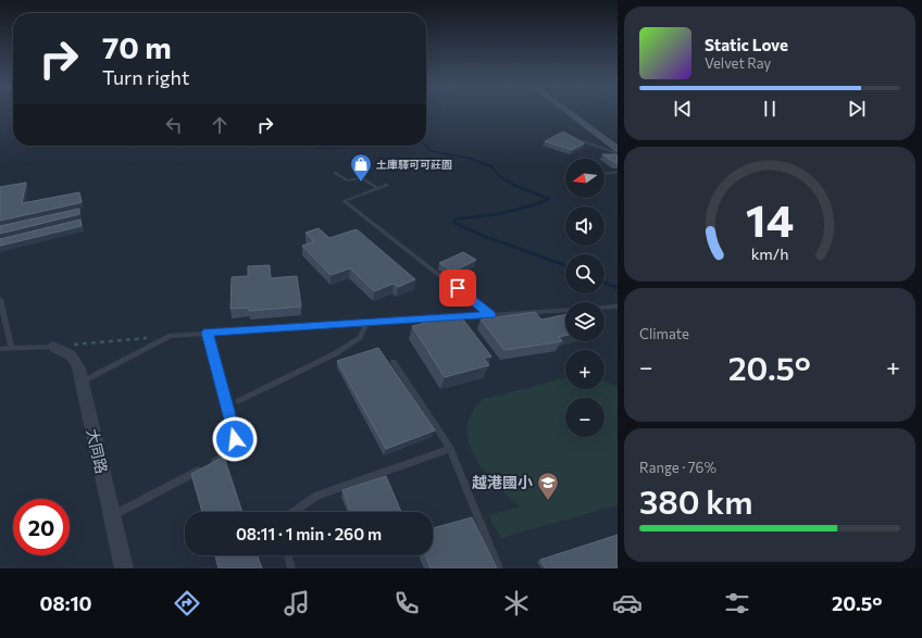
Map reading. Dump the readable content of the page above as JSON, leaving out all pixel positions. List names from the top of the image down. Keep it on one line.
{"streets":{"street":["大同路"]},"places":{"shop":["土庫驛可可莊園"],"school or university":["越港國小"]},"north":"left","page":{"turn":["70 m","Turn right"],"song":["Static Love","Velvet Ray"],"map_buttons":["+","−"],"tile":["Climate",["Range · 76%","380 km"]],"heat":["−","20.5°","+"],"limit":"20","trip":"08:11 · 1 min · 260 m","tabs":["08:10","20.5°"],"gauge":["14","km/h"]}}
